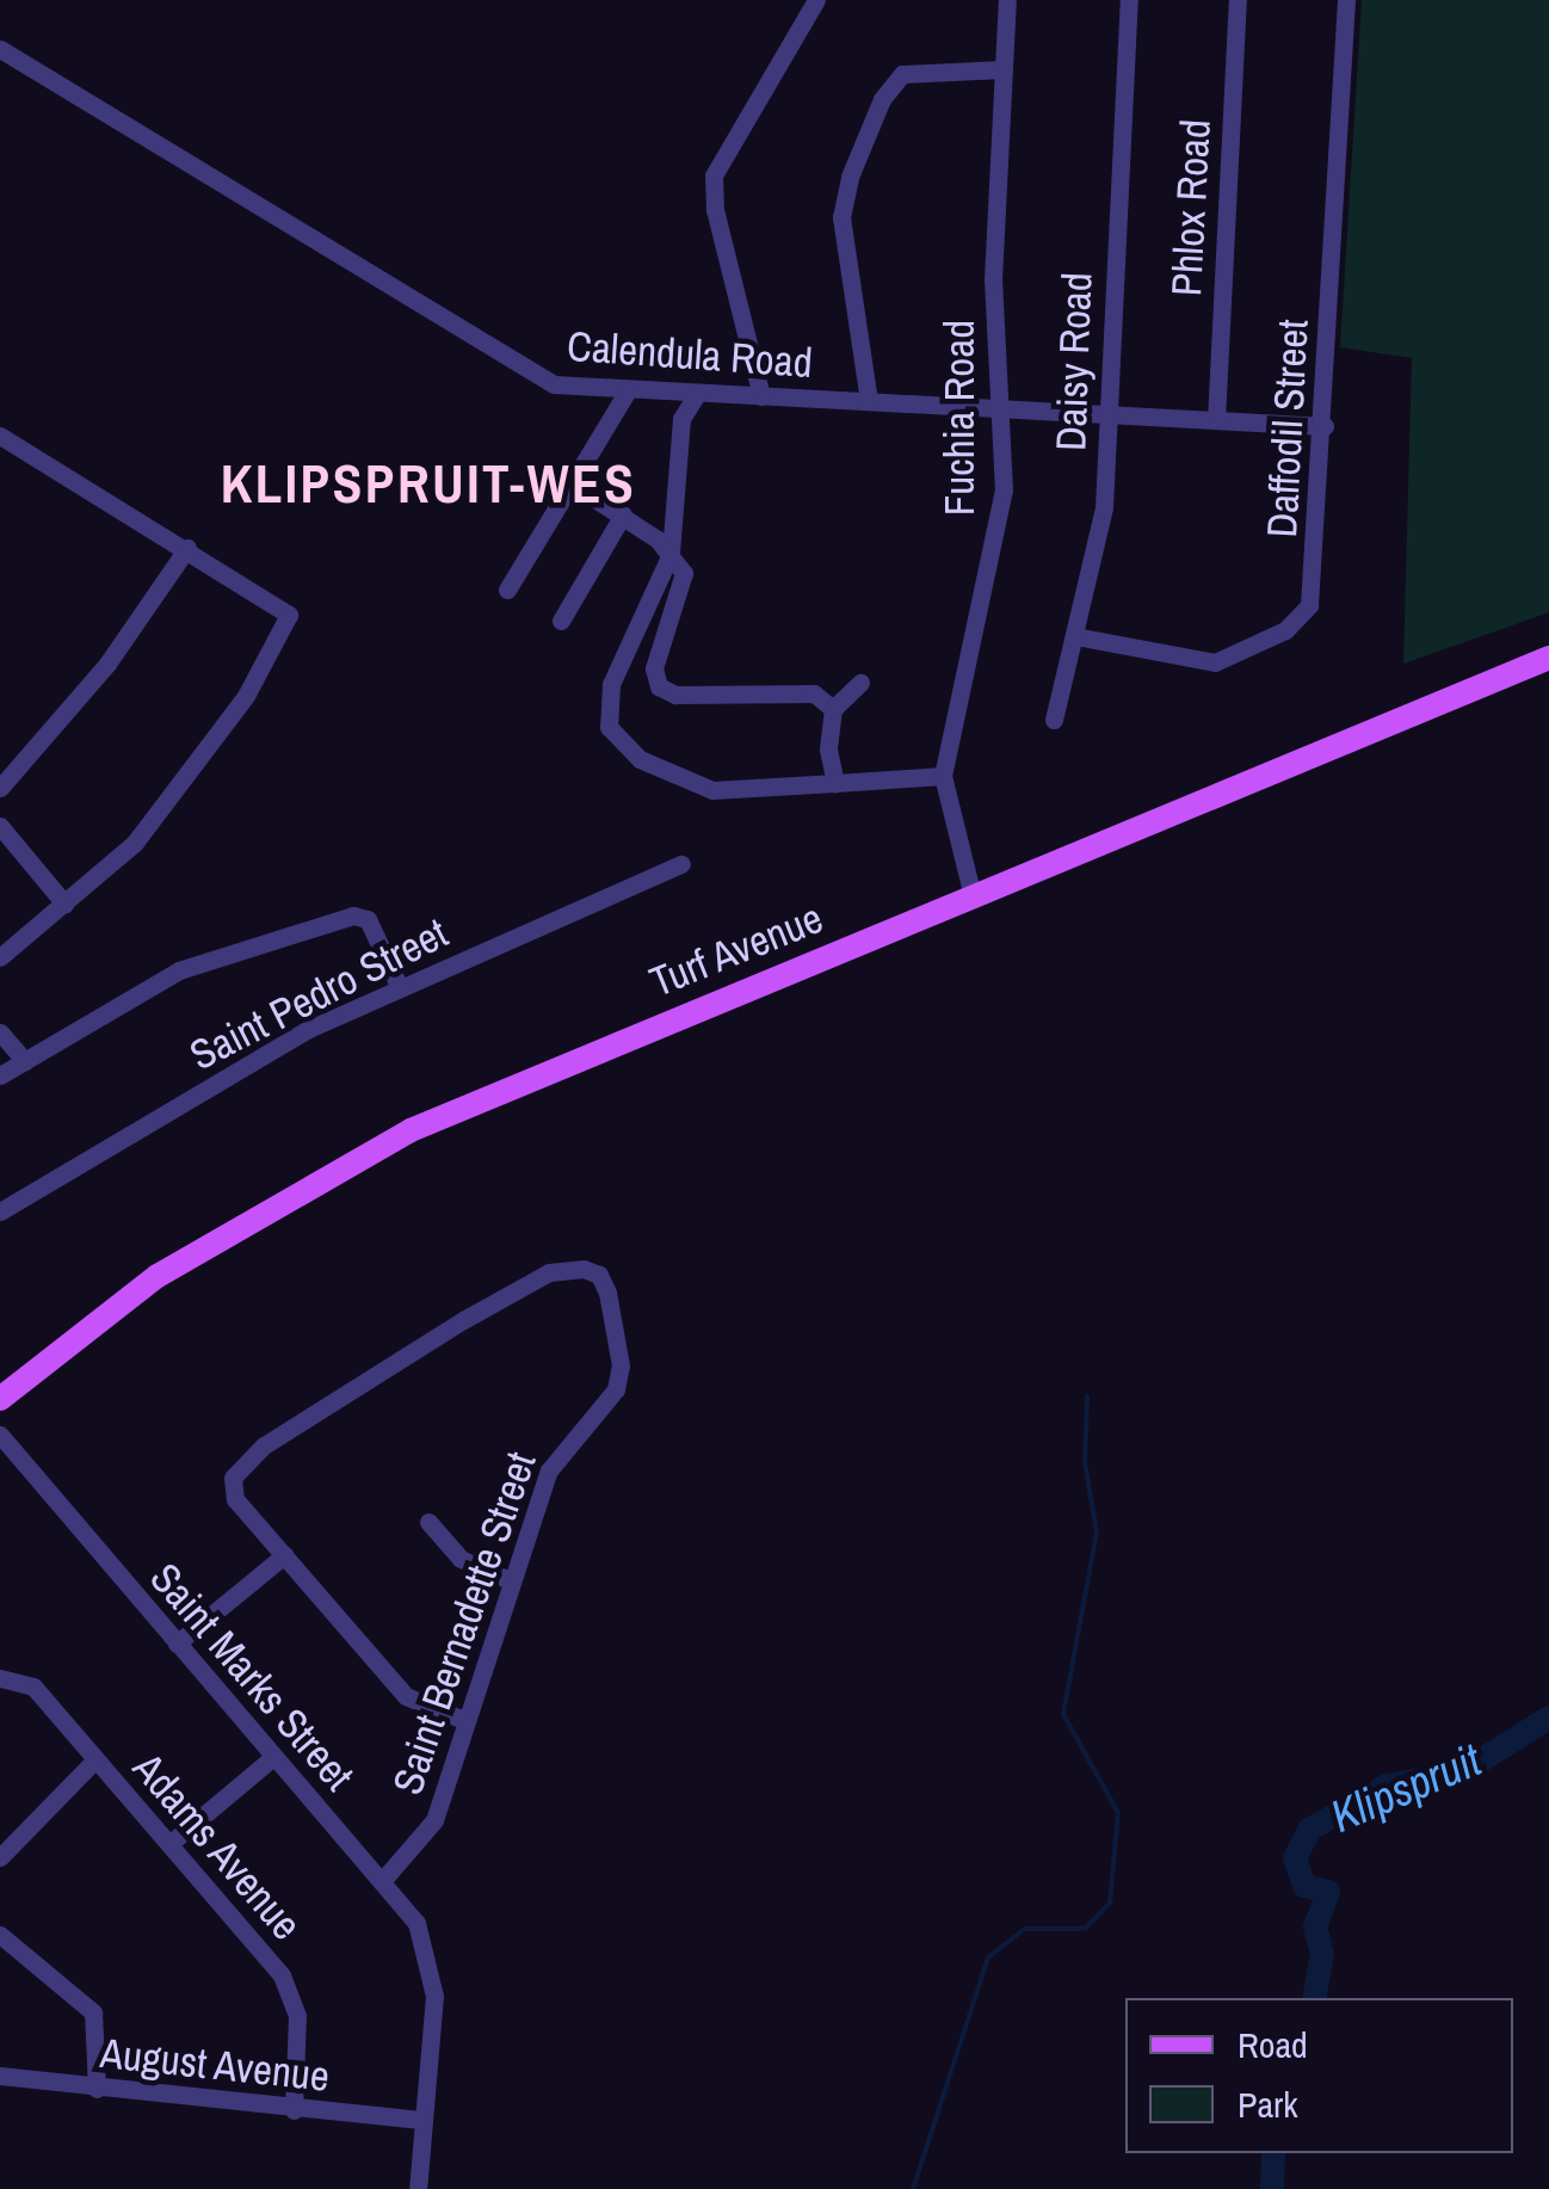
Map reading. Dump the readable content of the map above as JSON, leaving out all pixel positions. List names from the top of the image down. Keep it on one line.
{"streets":{"main road":["Turf Avenue"],"street":["Phlox Road","Calendula Road","Daisy Road","Fuchia Road","Daffodil Street","Saint Pedro Street","Saint Bernadette Street","Saint Marks Street","Adams Avenue","August Avenue"]},"crossings":[["Phlox Road","Calendula Road"],["Calendula Road","Daisy Road"],["Calendula Road","Fuchia Road"],["Calendula Road","Daffodil Street"],["Daisy Road","Daffodil Street"],["Fuchia Road","Turf Avenue"],["Saint Bernadette Street","Saint Marks Street"],["Saint Marks Street","August Avenue"],["Adams Avenue","August Avenue"]],"districts":["KLIPSPRUIT-WES"],"water":["Klipspruit"],"legend":["Road","Park"]}
